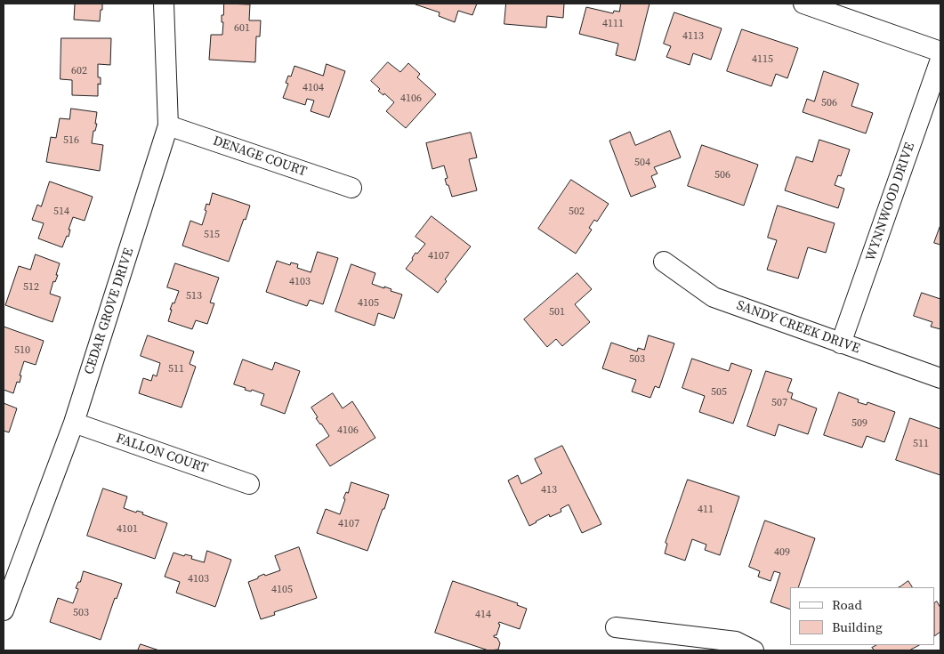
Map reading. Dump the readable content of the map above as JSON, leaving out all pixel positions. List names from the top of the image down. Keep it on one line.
{"streets":{"street":["DENAGE COURT","WYNNWOOD DRIVE","CEDAR GROVE DRIVE","SANDY CREEK DRIVE","FALLON COURT"]},"crossings":[["DENAGE COURT","CEDAR GROVE DRIVE"],["WYNNWOOD DRIVE","SANDY CREEK DRIVE"],["CEDAR GROVE DRIVE","FALLON COURT"]],"house_numbers":["4111","601","4113","4115","602","4104","4106","506","516","504","506","514","502","515","4107","4103","512","513","4105","501","510","503","511","505","507","509","4106","511","413","411","4107","4101","409","4103","4105","503","414"],"legend":["Road","Building"]}
